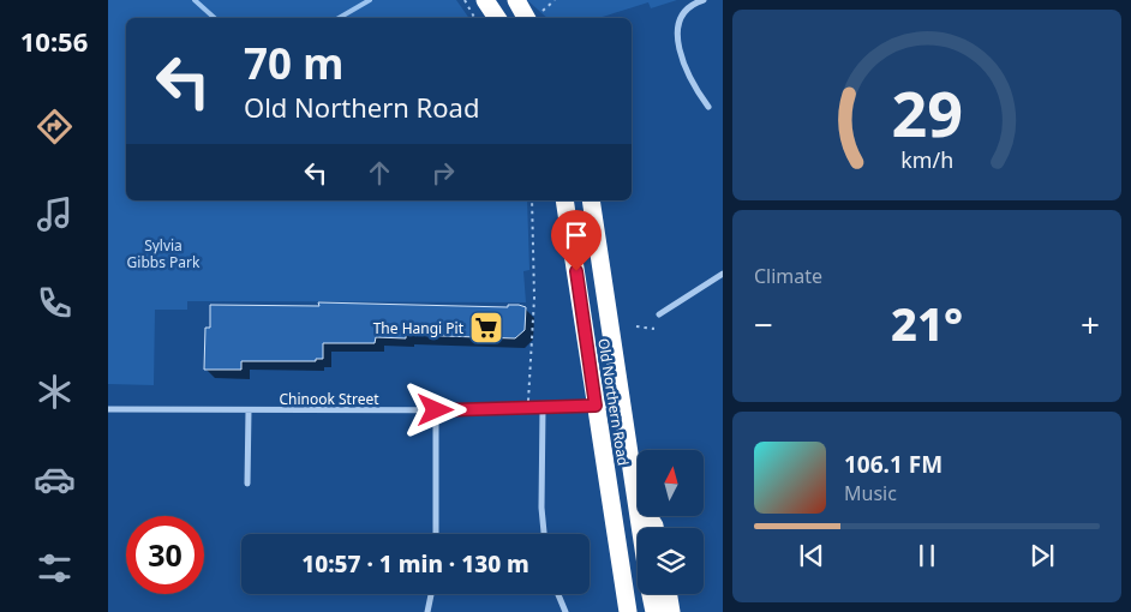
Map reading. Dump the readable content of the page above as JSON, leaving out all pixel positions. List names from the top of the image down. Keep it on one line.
{"streets":{"highway":["Old Northern Road"],"street":["Chinook Street"]},"crossings":[["Chinook Street","Old Northern Road"]],"parks":["Sylvia Gibbs Park"],"places":{"supermarket":["The Hangi Pit"]},"north":"top","page":{"tabs":"10:56","turn":["70 m","Old Northern Road"],"tile":"Climate","heat":["−","21°","+"],"song":["106.1 FM","Music"],"limit":"30","trip":"10:57 · 1 min · 130 m","gauge":["29","km/h"]}}
